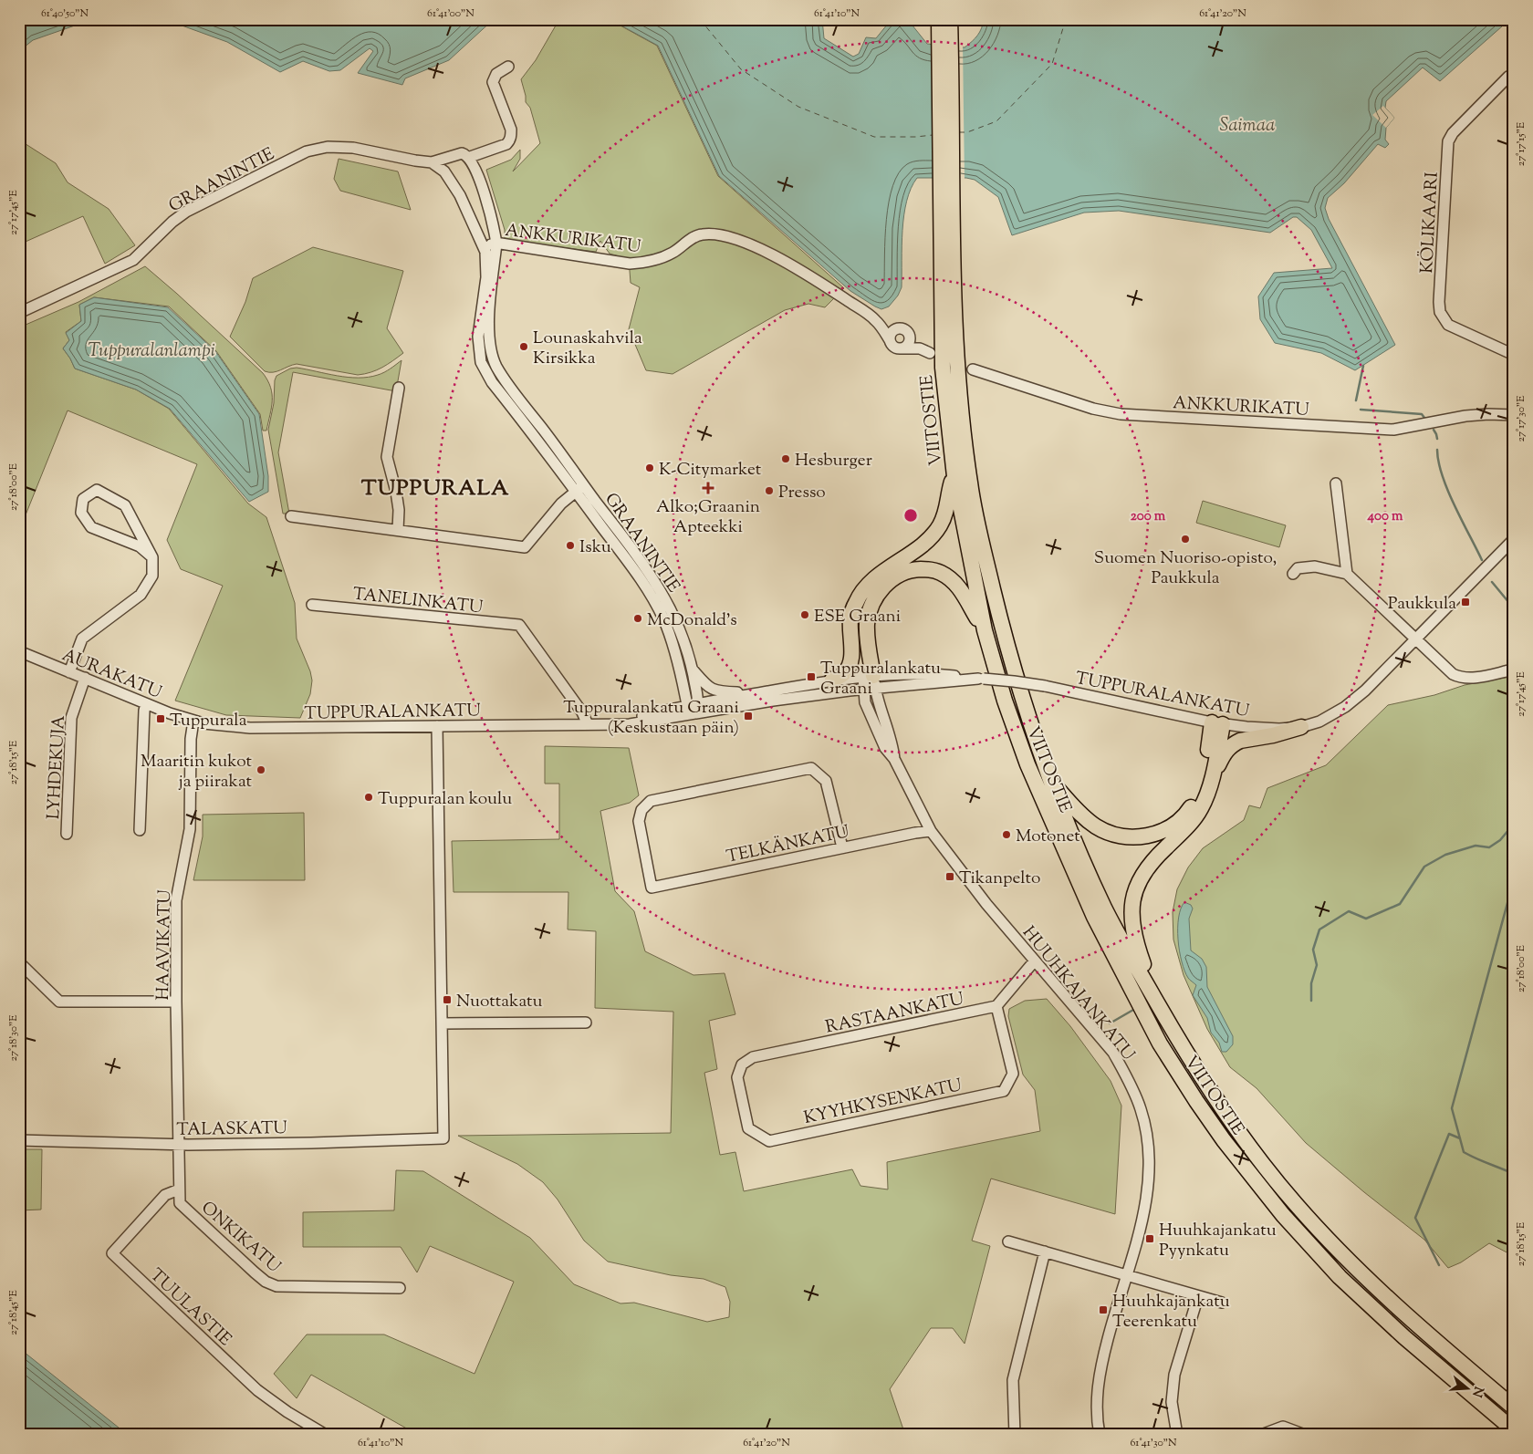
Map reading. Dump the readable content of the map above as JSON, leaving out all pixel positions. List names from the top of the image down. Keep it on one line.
{"streets":{"highway":["VIITOSTIE"],"street":["GRAANINTIE","KÖLIKAARI","ANKKURIKATU","TANELINKATU","AURAKATU","TUPPURALANKATU","LYHDEKUJA","TELKÄNKATU","HAAVIKATU","HUUHKAJANKATU","RASTAANKATU","KYYHKYSENKATU","TALASKATU","ONKIKATU","TUULASTIE"]},"crossings":[["GRAANINTIE","ANKKURIKATU"],["GRAANINTIE","TUPPURALANKATU"],["TANELINKATU","TUPPURALANKATU"],["AURAKATU","TUPPURALANKATU"],["AURAKATU","LYHDEKUJA"],["AURAKATU","HAAVIKATU"],["TUPPURALANKATU","HAAVIKATU"],["TUPPURALANKATU","HUUHKAJANKATU"],["TELKÄNKATU","HUUHKAJANKATU"],["HAAVIKATU","TALASKATU"],["HAAVIKATU","ONKIKATU"],["RASTAANKATU","KYYHKYSENKATU"],["TALASKATU","ONKIKATU"],["ONKIKATU","TUULASTIE"]],"districts":["TUPPURALA"],"water":["Saimaa","Tuppuralanlampi"],"places":{"other":["Lounaskahvila Kirsikka","Hesburger","K-Citymarket","Presso","Suomen Nuoriso-opisto, Paukkula","Isku","ESE Graani","McDonald's","Maaritin kukot ja piirakat","Tuppuralan koulu","Motonet"],"health":["Alko;Graanin Apteekki"],"transit":["Paukkula","Tuppuralankatu Graani","Tuppuralankatu Graani (Keskustaan päin)","Tuppurala","Tikanpelto","Nuottakatu","Huuhkajankatu Pyynkatu","Huuhkajankatu Teerenkatu"]},"north":"right","coordinates":["61°40'50\"N","61°41'00\"N","61°41'10\"N","61°41'20\"N","27°17'15\"E","27°17'45\"E","27°17'30\"E","27°18'00\"E","27°18'15\"E","27°18'30\"E","27°18'45\"E","61°41'30\"N"],"rings":["200 m","400 m"]}
